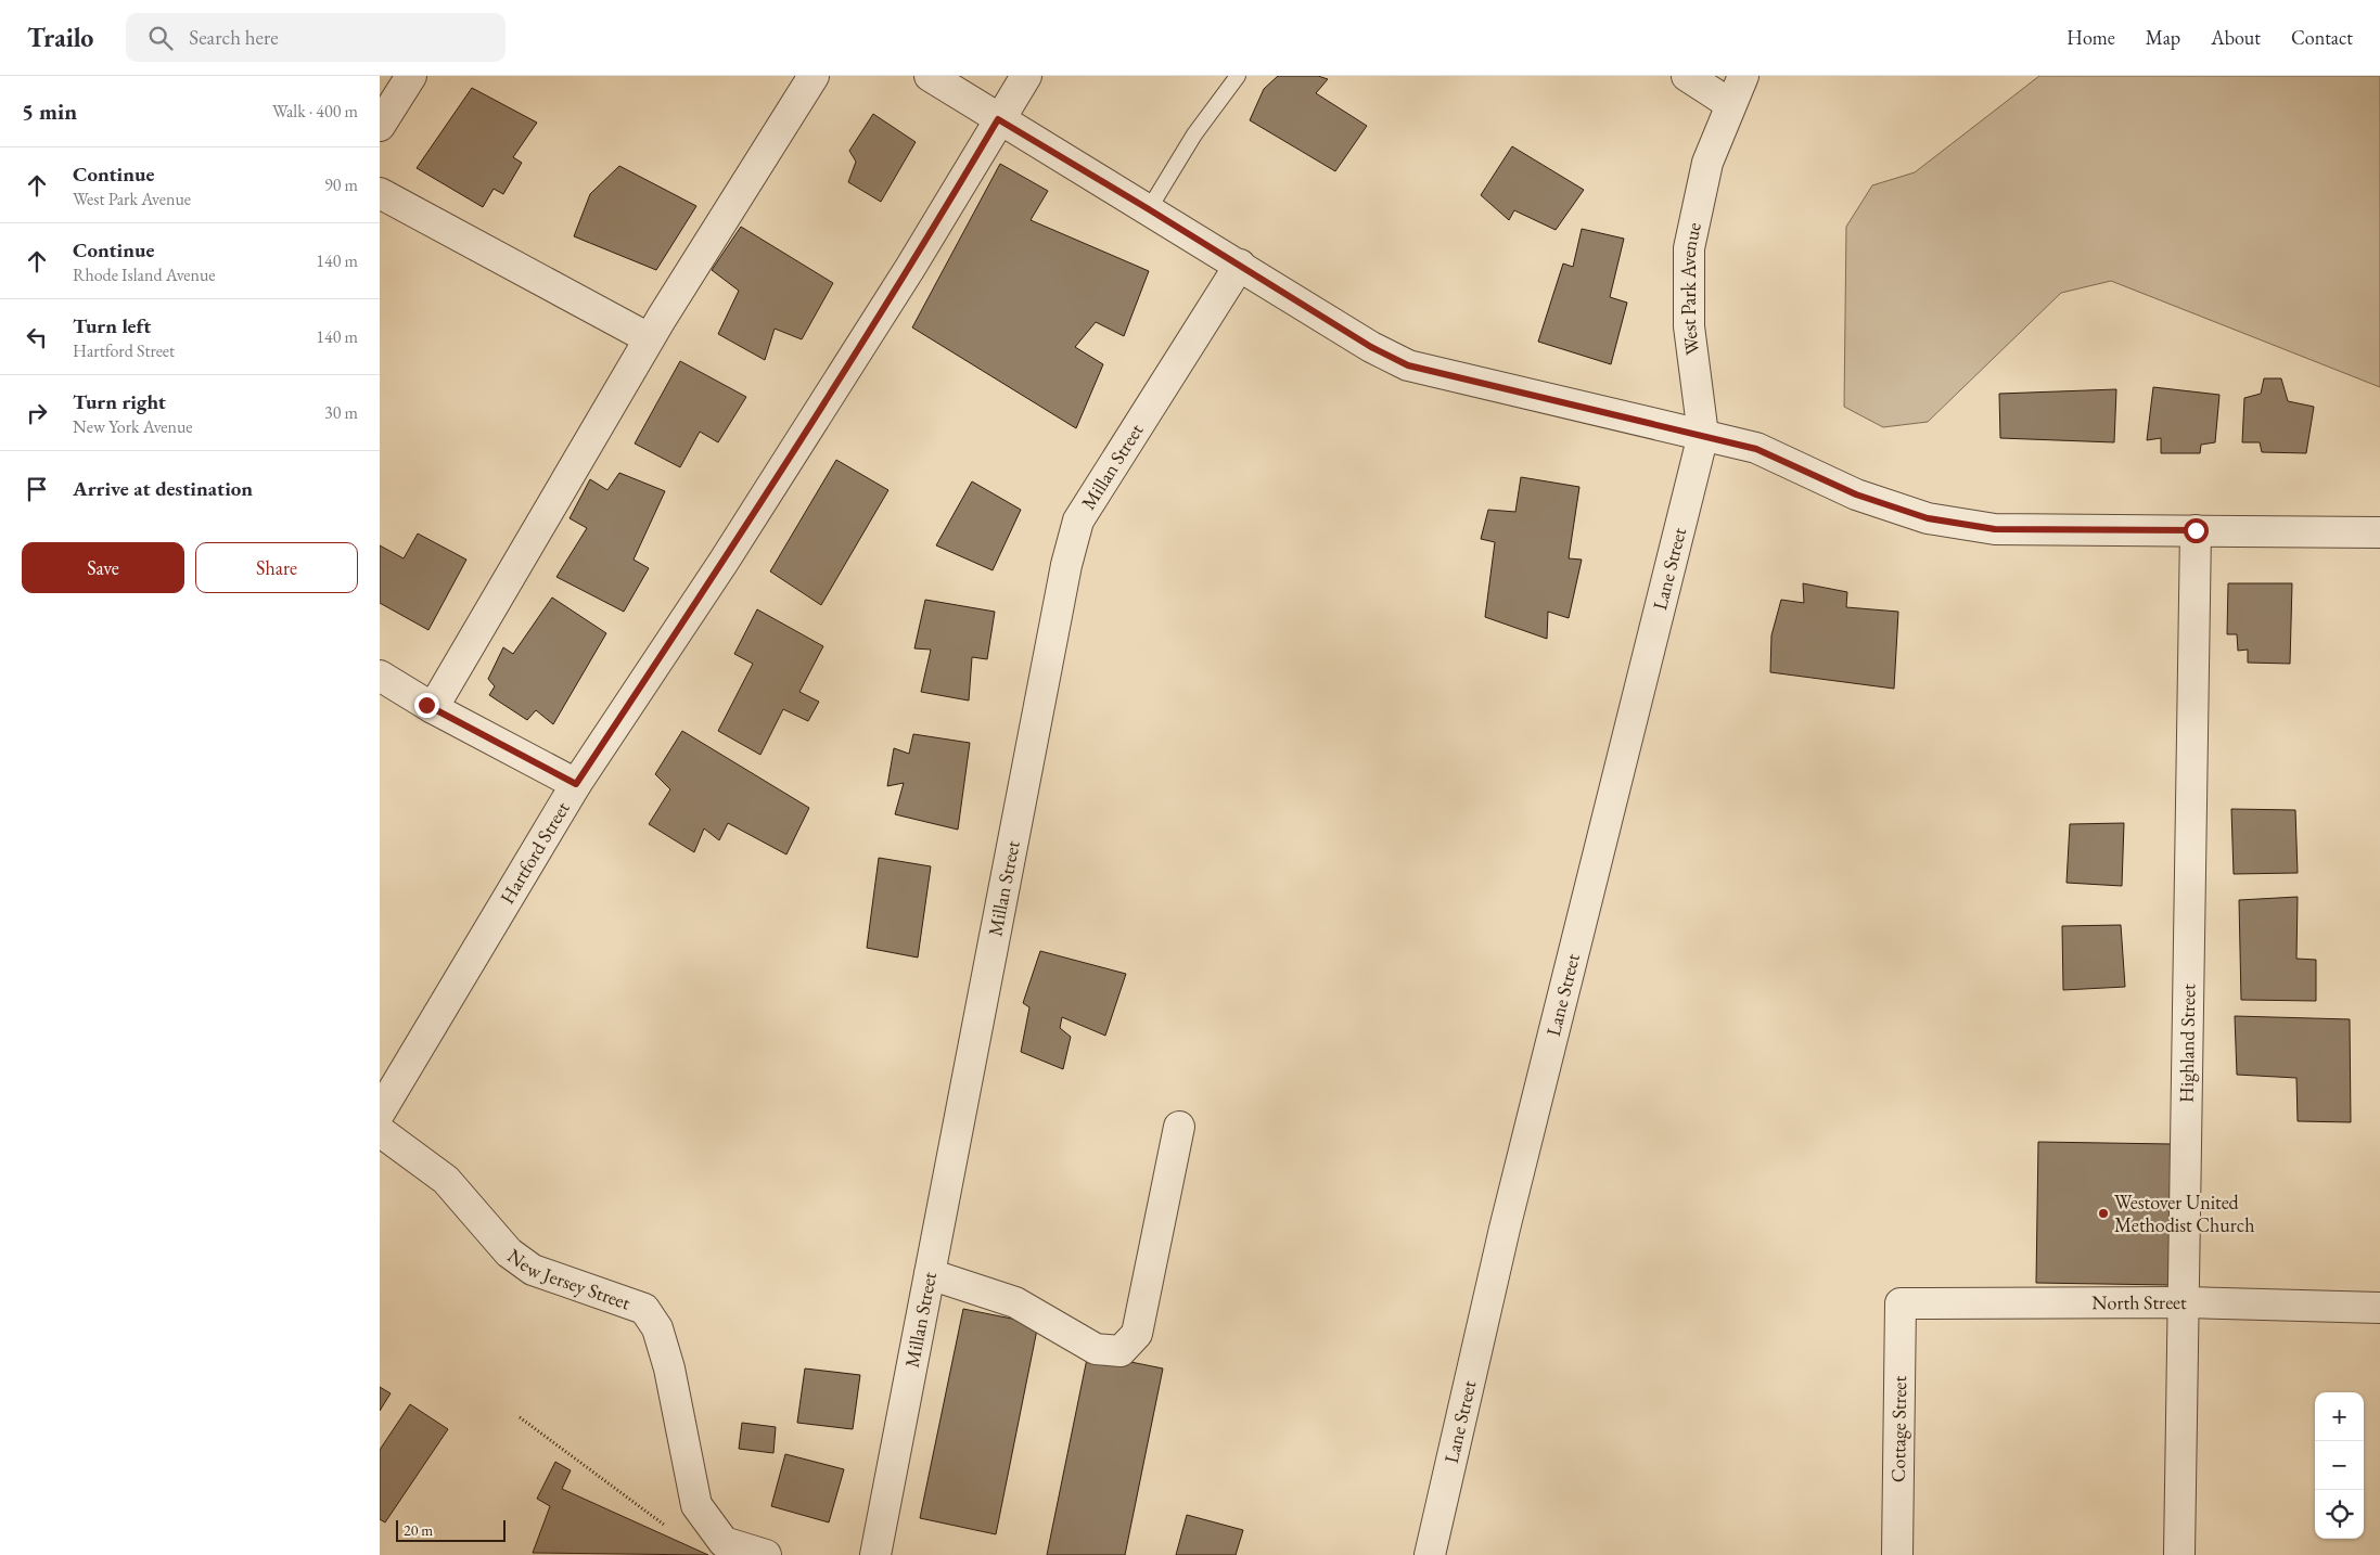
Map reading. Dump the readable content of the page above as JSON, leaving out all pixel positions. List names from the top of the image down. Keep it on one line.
{"streets":{"street":["West Park Avenue","Millan Street","Lane Street","Hartford Street","Highland Street","New Jersey Street","North Street","Cottage Street"]},"crossings":[["West Park Avenue","Lane Street"],["Highland Street","North Street"],["North Street","Cottage Street"]],"places":["Westover United Methodist Church"],"scale_bar":"20 m","page":{"header":"Trailo","search":"Search here","nav":["Home","Map","About","Contact"],"heading":["5 min","Walk · 400 m"],"list":[["Continue","West Park Avenue","90 m"],["Continue","Rhode Island Avenue","140 m"],["Turn left","Hartford Street","140 m"],["Turn right","New York Avenue","30 m"],"Arrive at destination"],"buttons":["Save","Share"],"map_buttons":["+","−"],"scale":"20 m"}}
